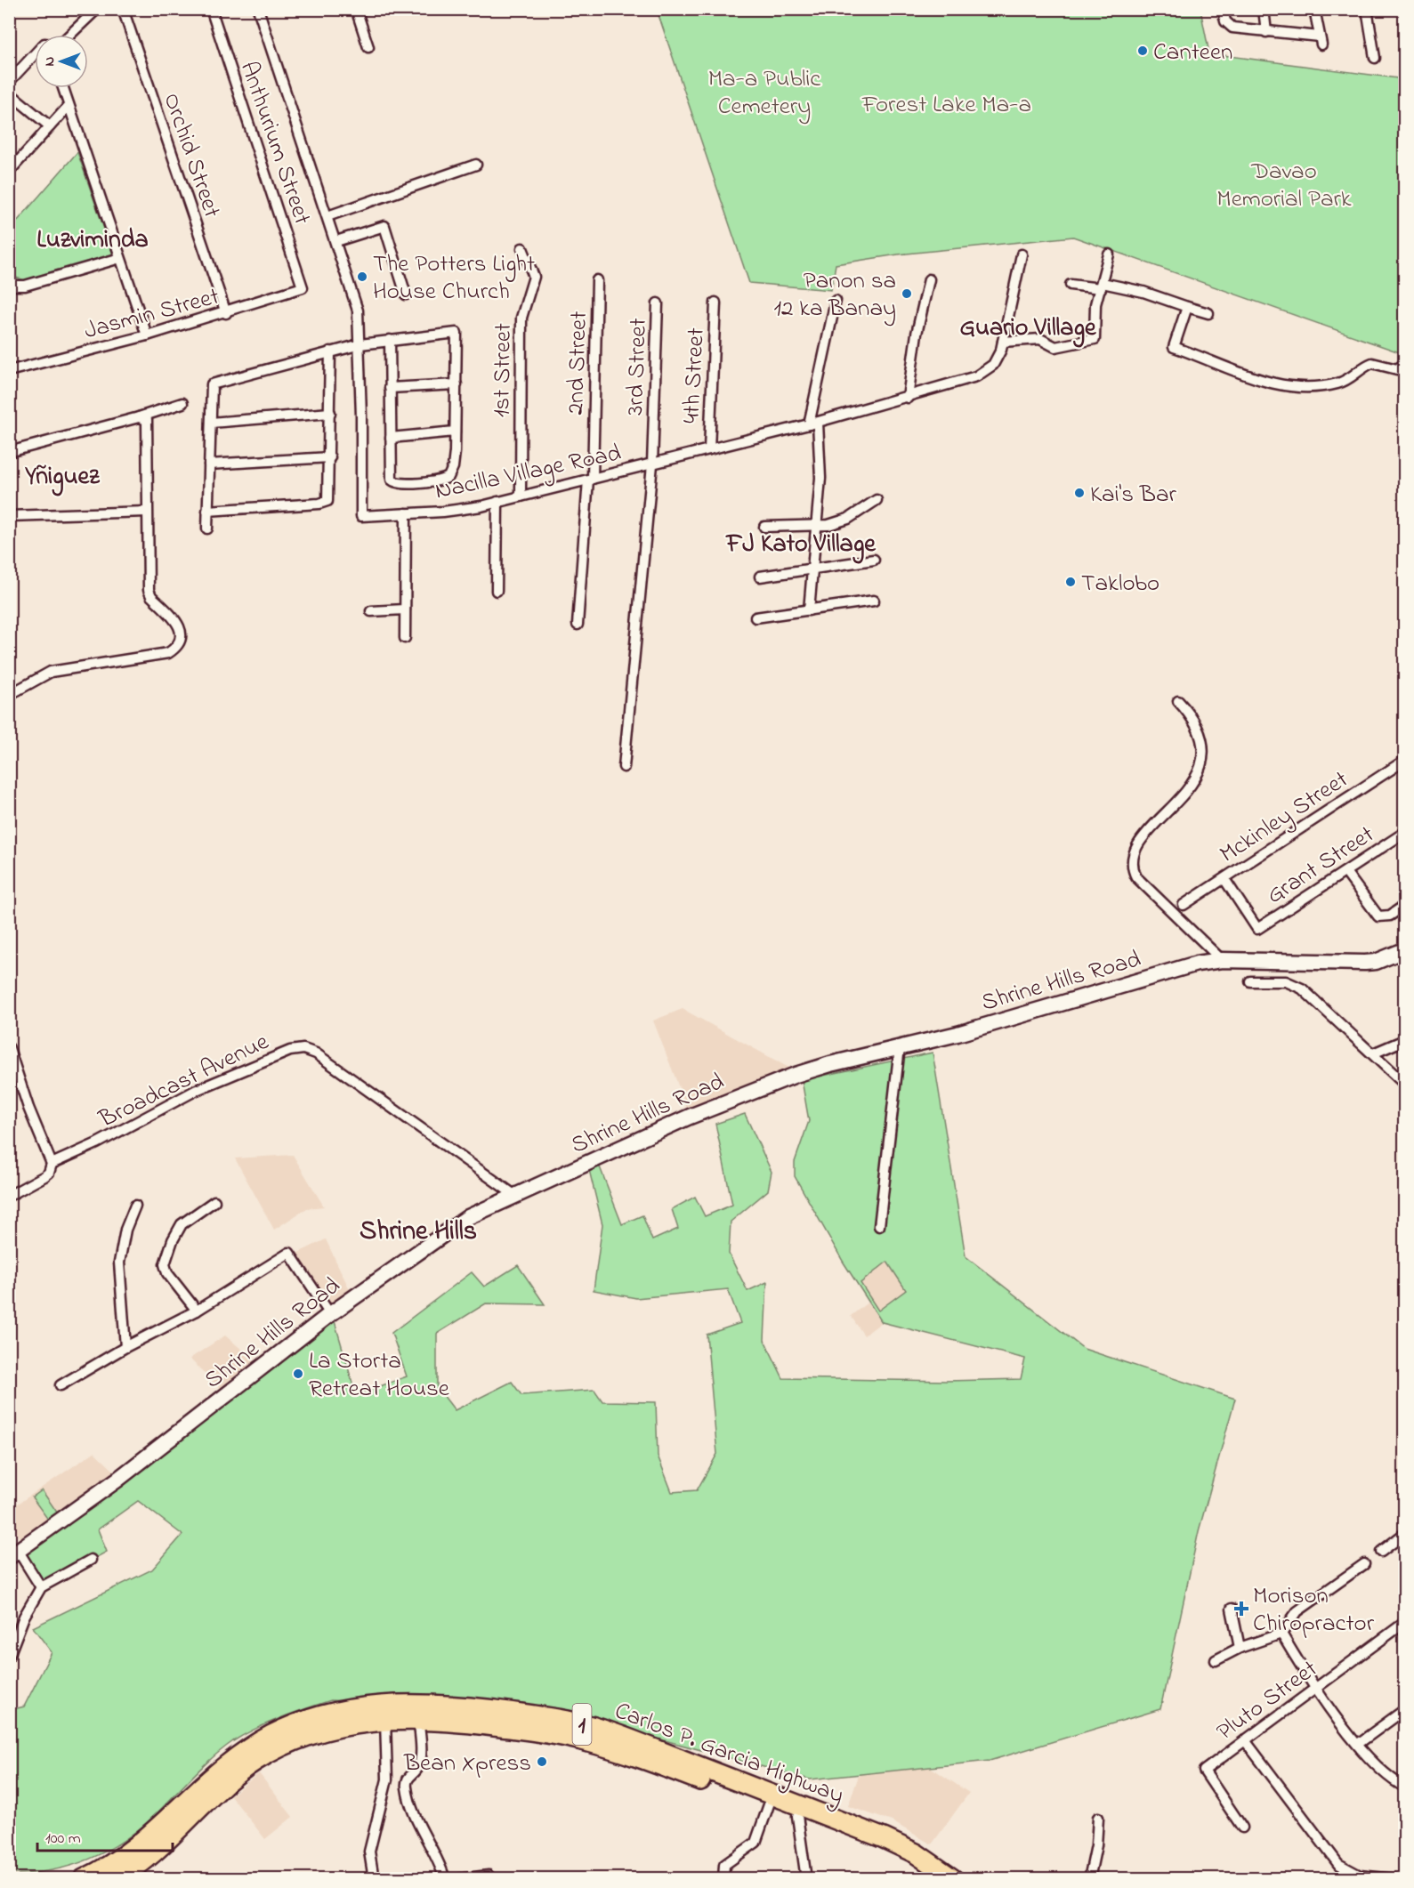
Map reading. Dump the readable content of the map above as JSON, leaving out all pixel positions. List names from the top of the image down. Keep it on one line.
{"streets":{"highway":["1","Carlos P. Garcia Highway"],"street":["Anthurium Street","Orchid Street","Jasmin Street","2nd Street","3rd Street","1st Street","4th Street","Nacilla Village Road","Mckinley Street","Grant Street","Shrine Hills Road","Broadcast Avenue","Pluto Street"]},"crossings":[["Anthurium Street","Jasmin Street"],["Orchid Street","Jasmin Street"],["2nd Street","Nacilla Village Road"],["3rd Street","Nacilla Village Road"],["1st Street","Nacilla Village Road"],["4th Street","Nacilla Village Road"],["Mckinley Street","Grant Street"],["Shrine Hills Road","Broadcast Avenue"]],"districts":["Luzviminda","Guario Village","Yñiguez","FJ Kato Village","Shrine Hills"],"parks":["Ma-a Public Cemetery","Forest Lake Ma-a","Davao Memorial Park"],"places":{"other":["Canteen","The Potters Light House Church","Panon sa 12 ka Banay","Kai's Bar","Taklobo","La Storta Retreat House","Bean Xpress"],"health":["Morison Chiropractor"]},"scale_bar":"100 m","north":"left"}
